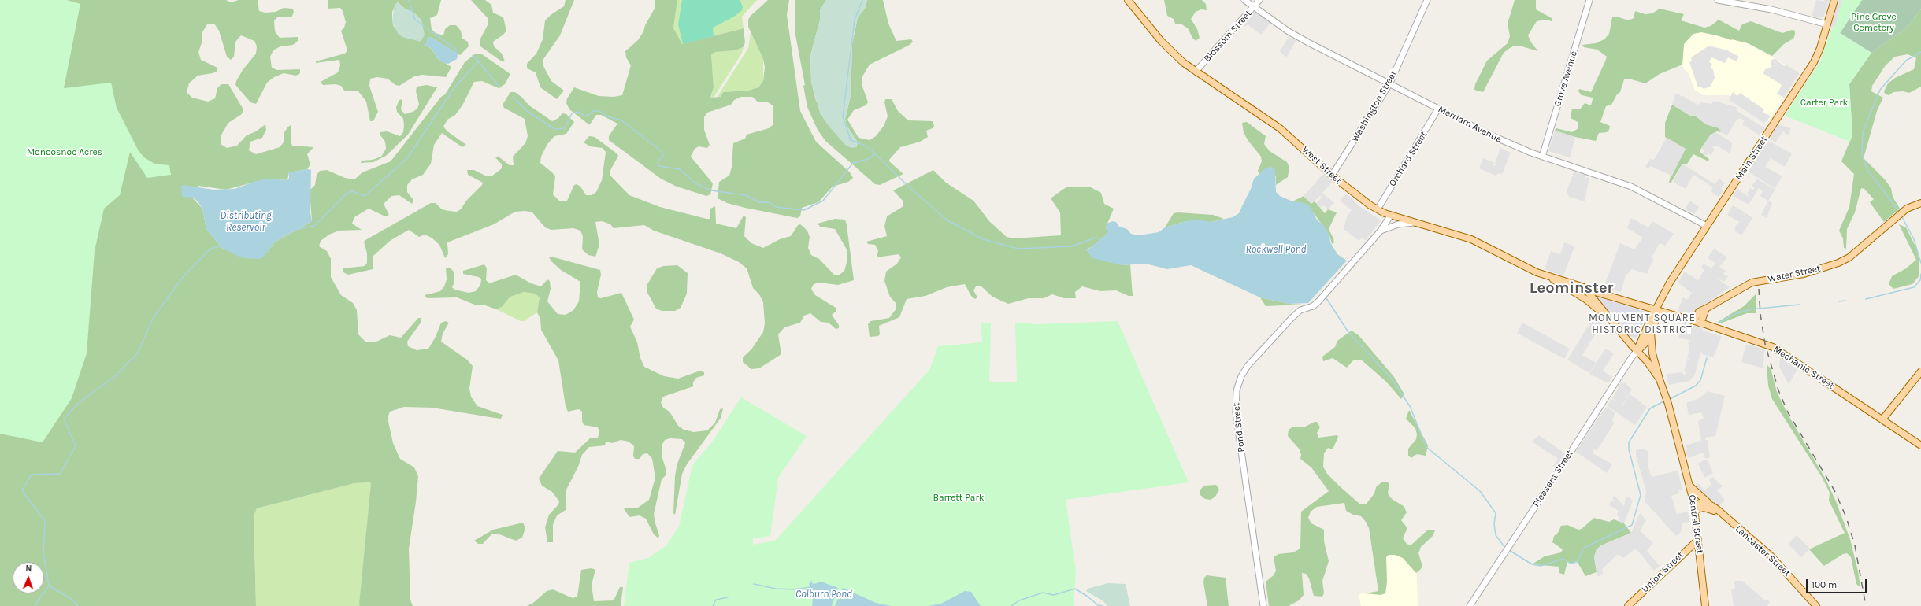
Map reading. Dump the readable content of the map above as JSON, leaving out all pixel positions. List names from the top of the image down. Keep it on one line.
{"streets":{"main road":["Main Street","West Street","Water Street","Mechanic Street","Central Street","Lancaster Street","Union Street"],"street":["Blossom Street","Grove Avenue","Washington Street","Merriam Avenue","Orchard Street","Pond Street","Pleasant Street"]},"crossings":[["Blossom Street","Merriam Avenue"],["Blossom Street","West Street"],["Grove Avenue","Merriam Avenue"],["Washington Street","Merriam Avenue"],["Washington Street","West Street"],["Merriam Avenue","Main Street"],["Merriam Avenue","Orchard Street"],["Main Street","West Street"],["Main Street","Mechanic Street"],["Main Street","Pleasant Street"],["Orchard Street","West Street"],["West Street","Mechanic Street"],["West Street","Pond Street"],["Water Street","Mechanic Street"],["Central Street","Lancaster Street"],["Central Street","Union Street"]],"districts":["Leominster","MONUMENT SQUARE HISTORIC DISTRICT"],"water":["Distributing Reservoir","Rockwell Pond","Colburn Pond"],"parks":["Pine Grove Cemetery","Carter Park","Monoosnoc Acres","Barrett Park"],"scale_bar":"100 m","north":"top"}
